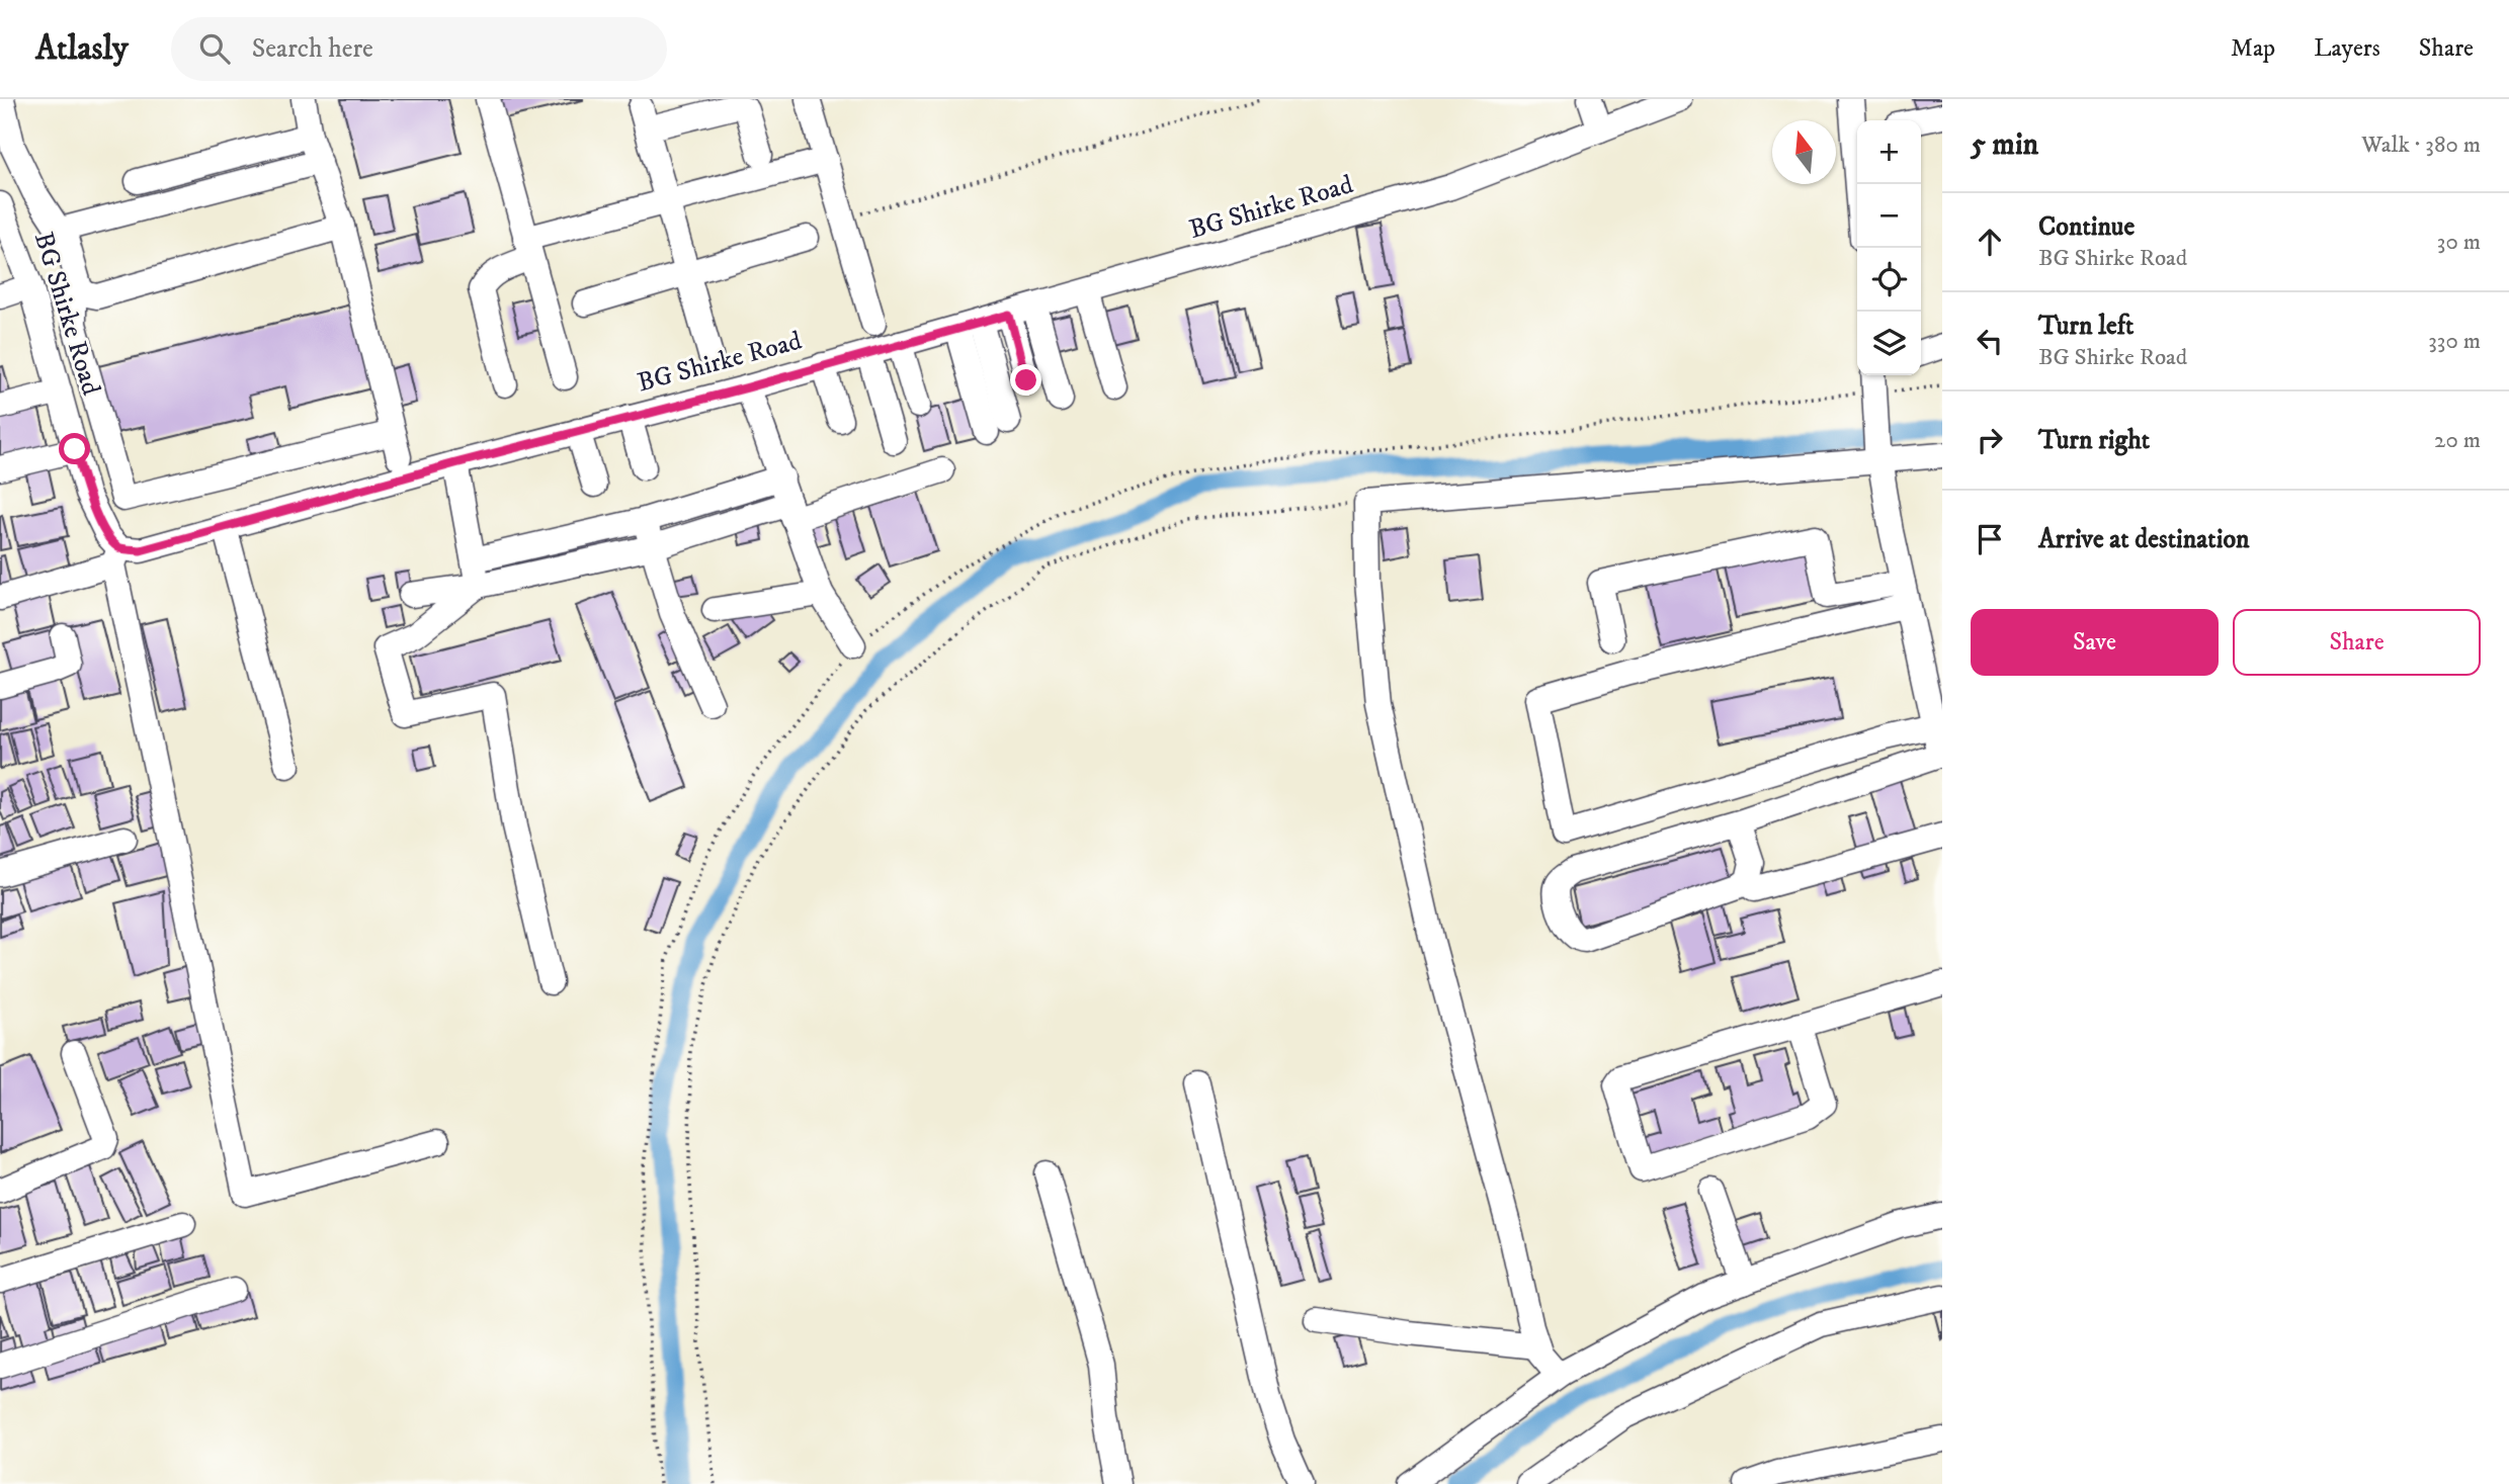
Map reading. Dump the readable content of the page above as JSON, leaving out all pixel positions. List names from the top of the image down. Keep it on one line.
{"streets":{"street":["BG Shirke Road"]},"north":"top","page":{"header":"Atlasly","search":"Search here","nav":["Map","Layers","Share"],"heading":["5 min","Walk · 380 m"],"map_buttons":["+","−"],"list":[["Continue","BG Shirke Road","30 m"],["Turn left","BG Shirke Road","330 m"],["Turn right","20 m"],"Arrive at destination"],"buttons":["Save","Share"]}}
